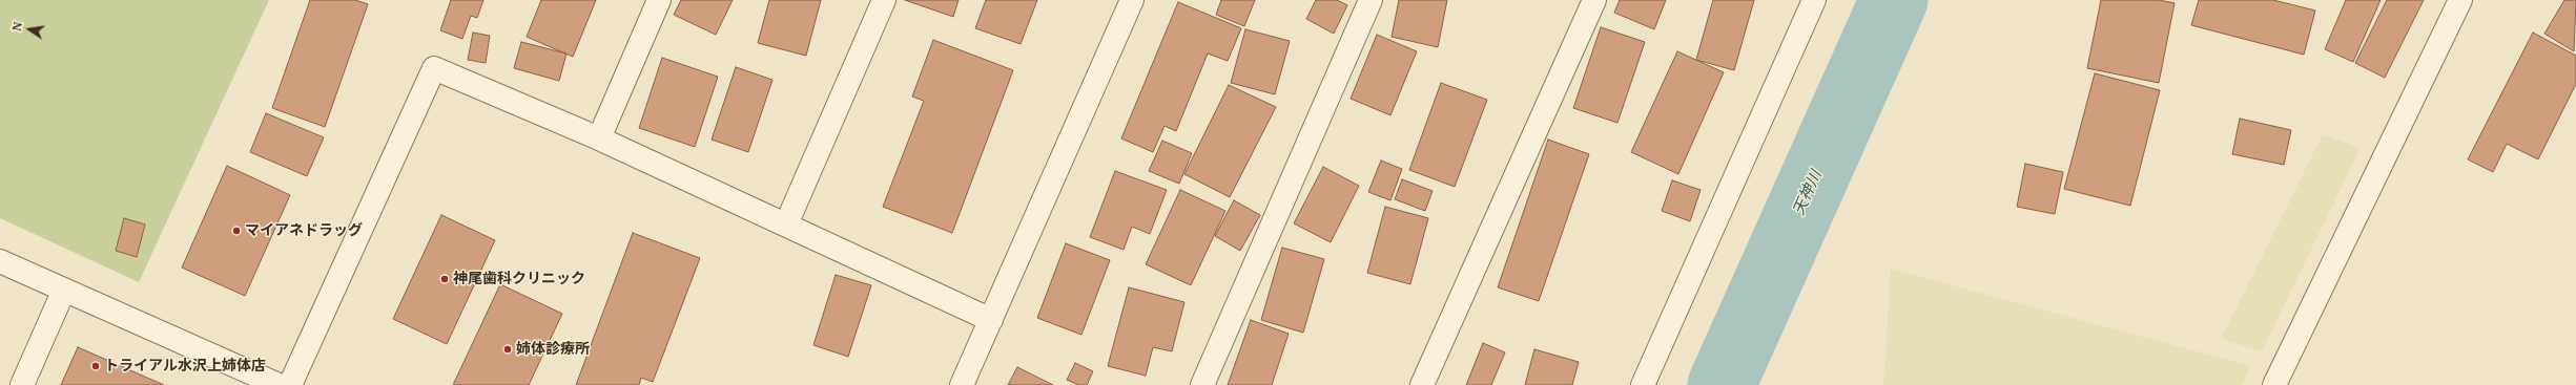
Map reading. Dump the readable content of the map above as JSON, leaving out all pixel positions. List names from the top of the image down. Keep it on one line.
{"water":["天神川"],"places":["マイアネドラッグ","神尾歯科クリニック","姉体診療所","トライアル水沢上姉体店"],"north":"left"}
